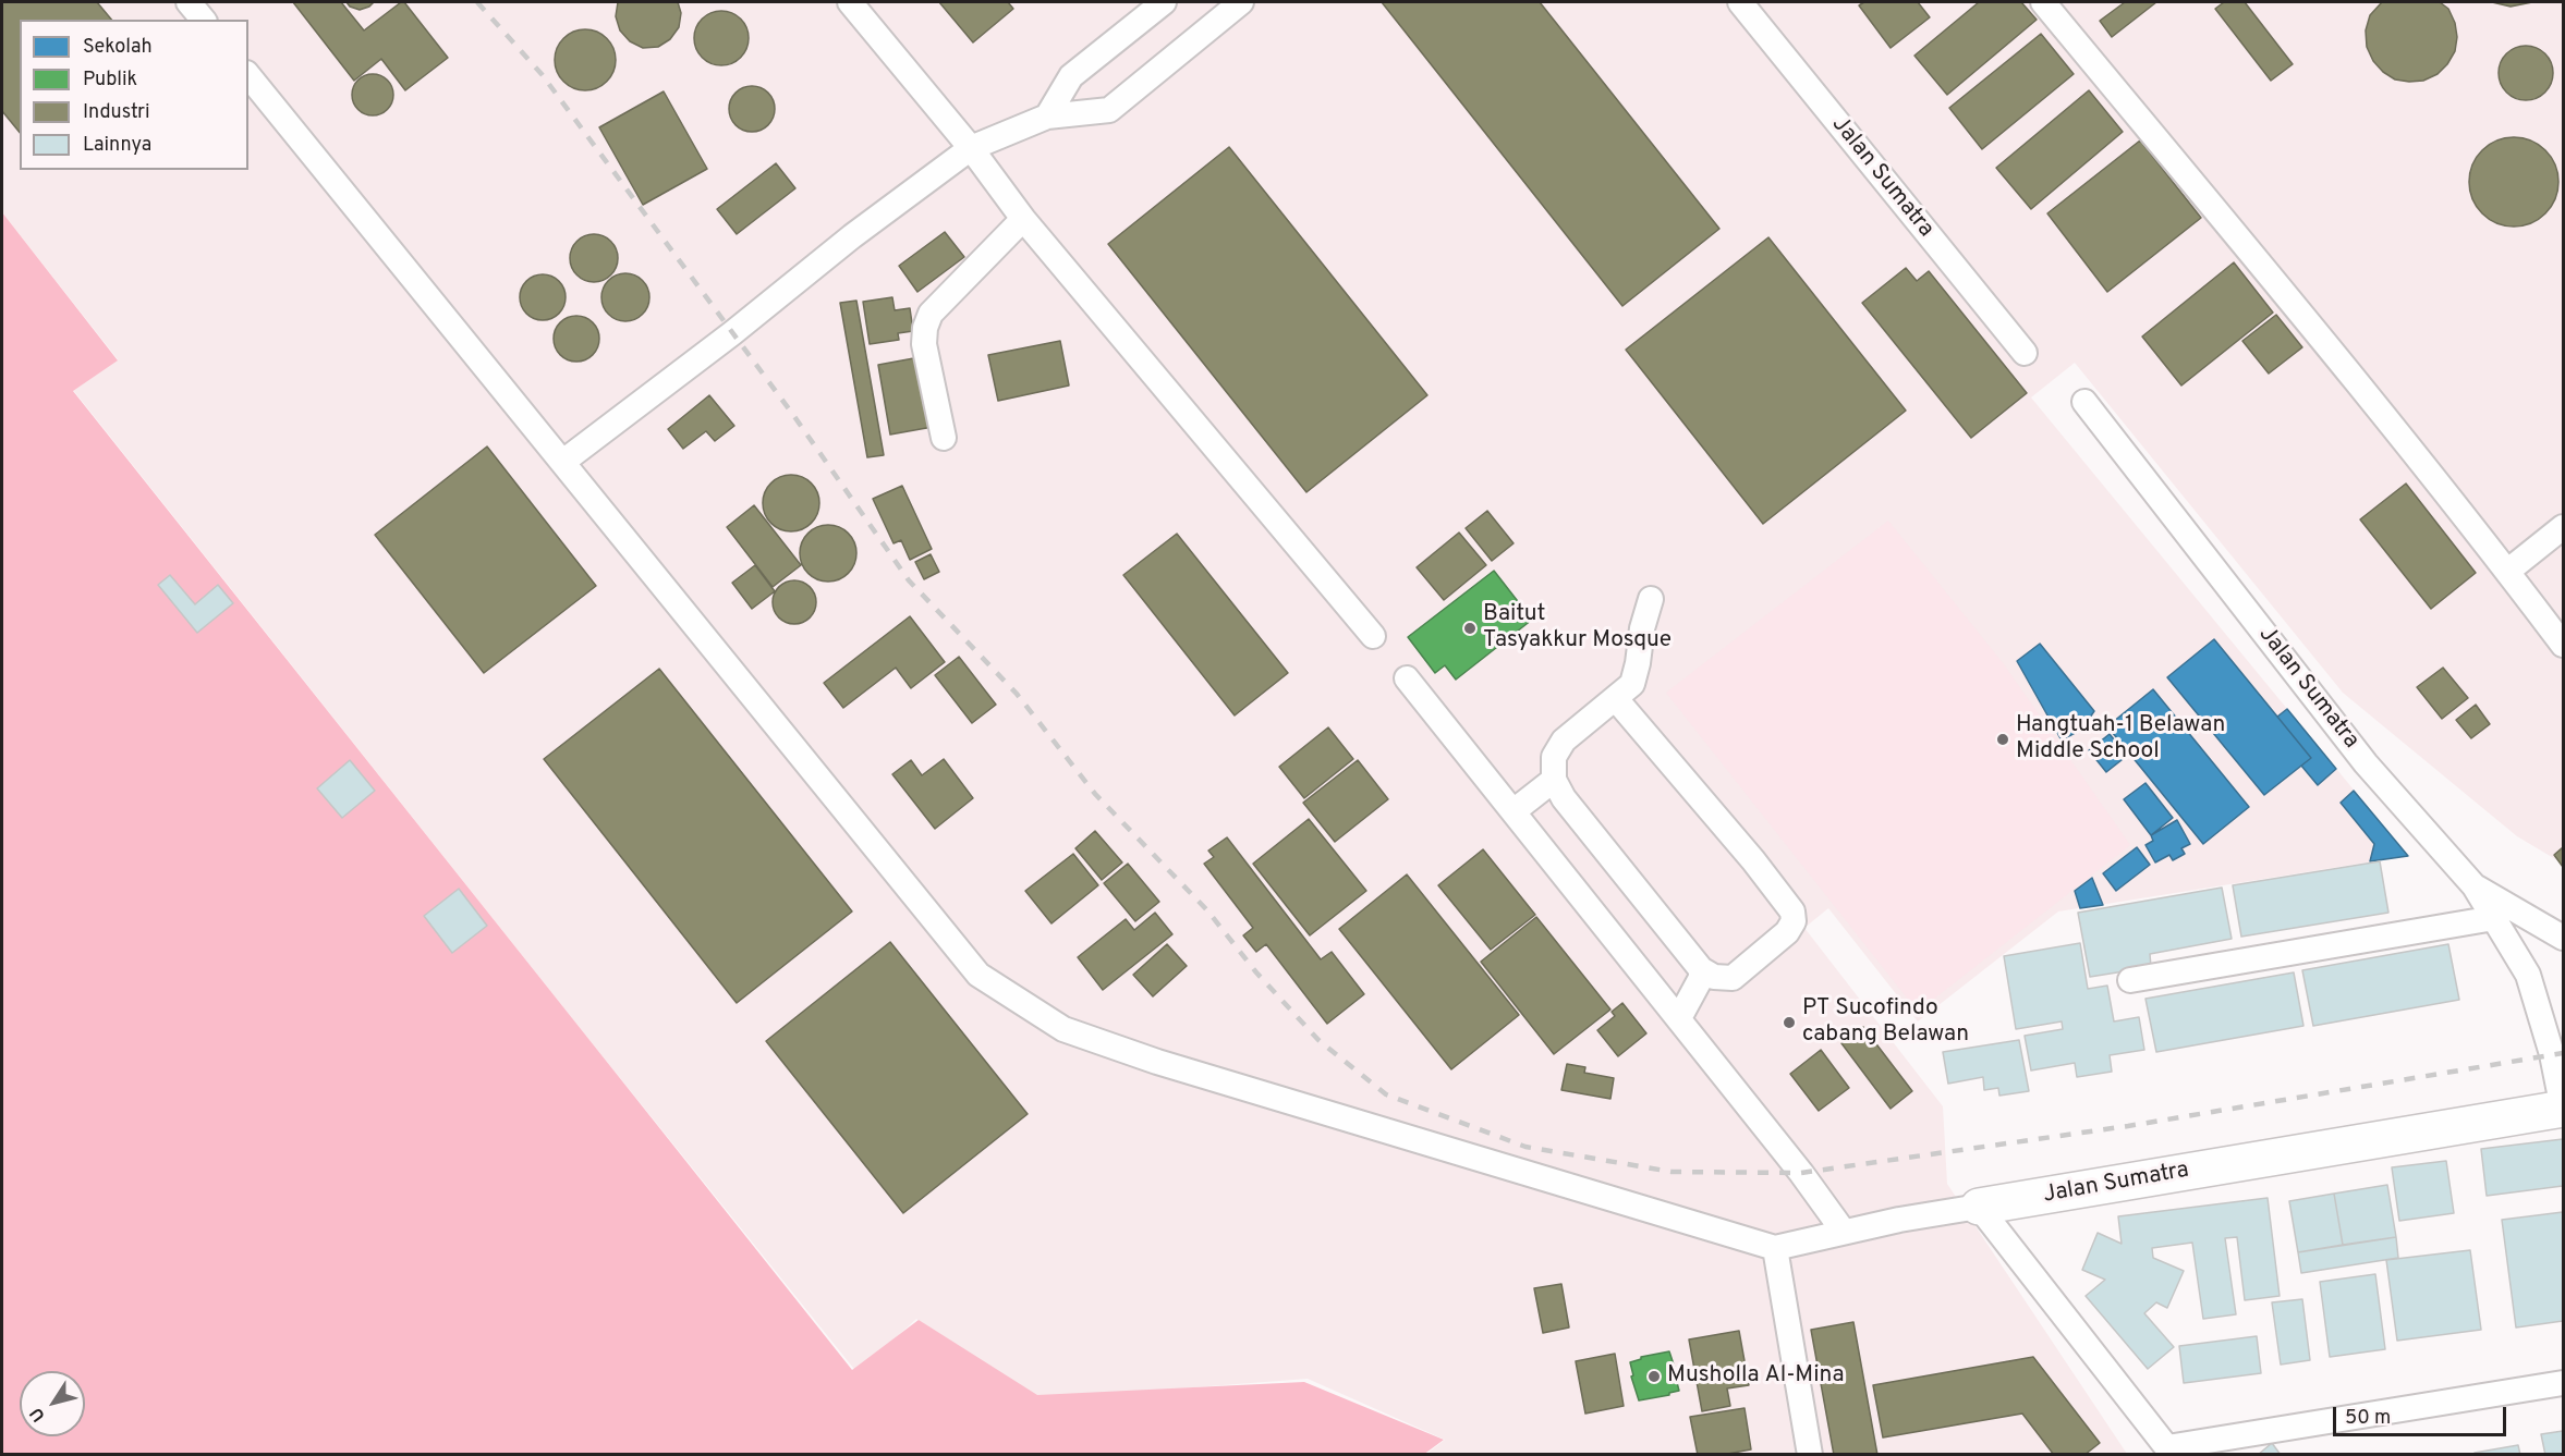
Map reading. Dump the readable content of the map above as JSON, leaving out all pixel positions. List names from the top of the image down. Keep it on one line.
{"streets":{"highway":["Jalan Sumatra"]},"places":["Baitut Tasyakkur Mosque","Hangtuah-1 Belawan Middle School","PT Sucofindo cabang Belawan","Musholla Al-Mina"],"legend":["Sekolah","Publik","Industri","Lainnya"],"scale_bar":"50 m","north":"bottom left"}
